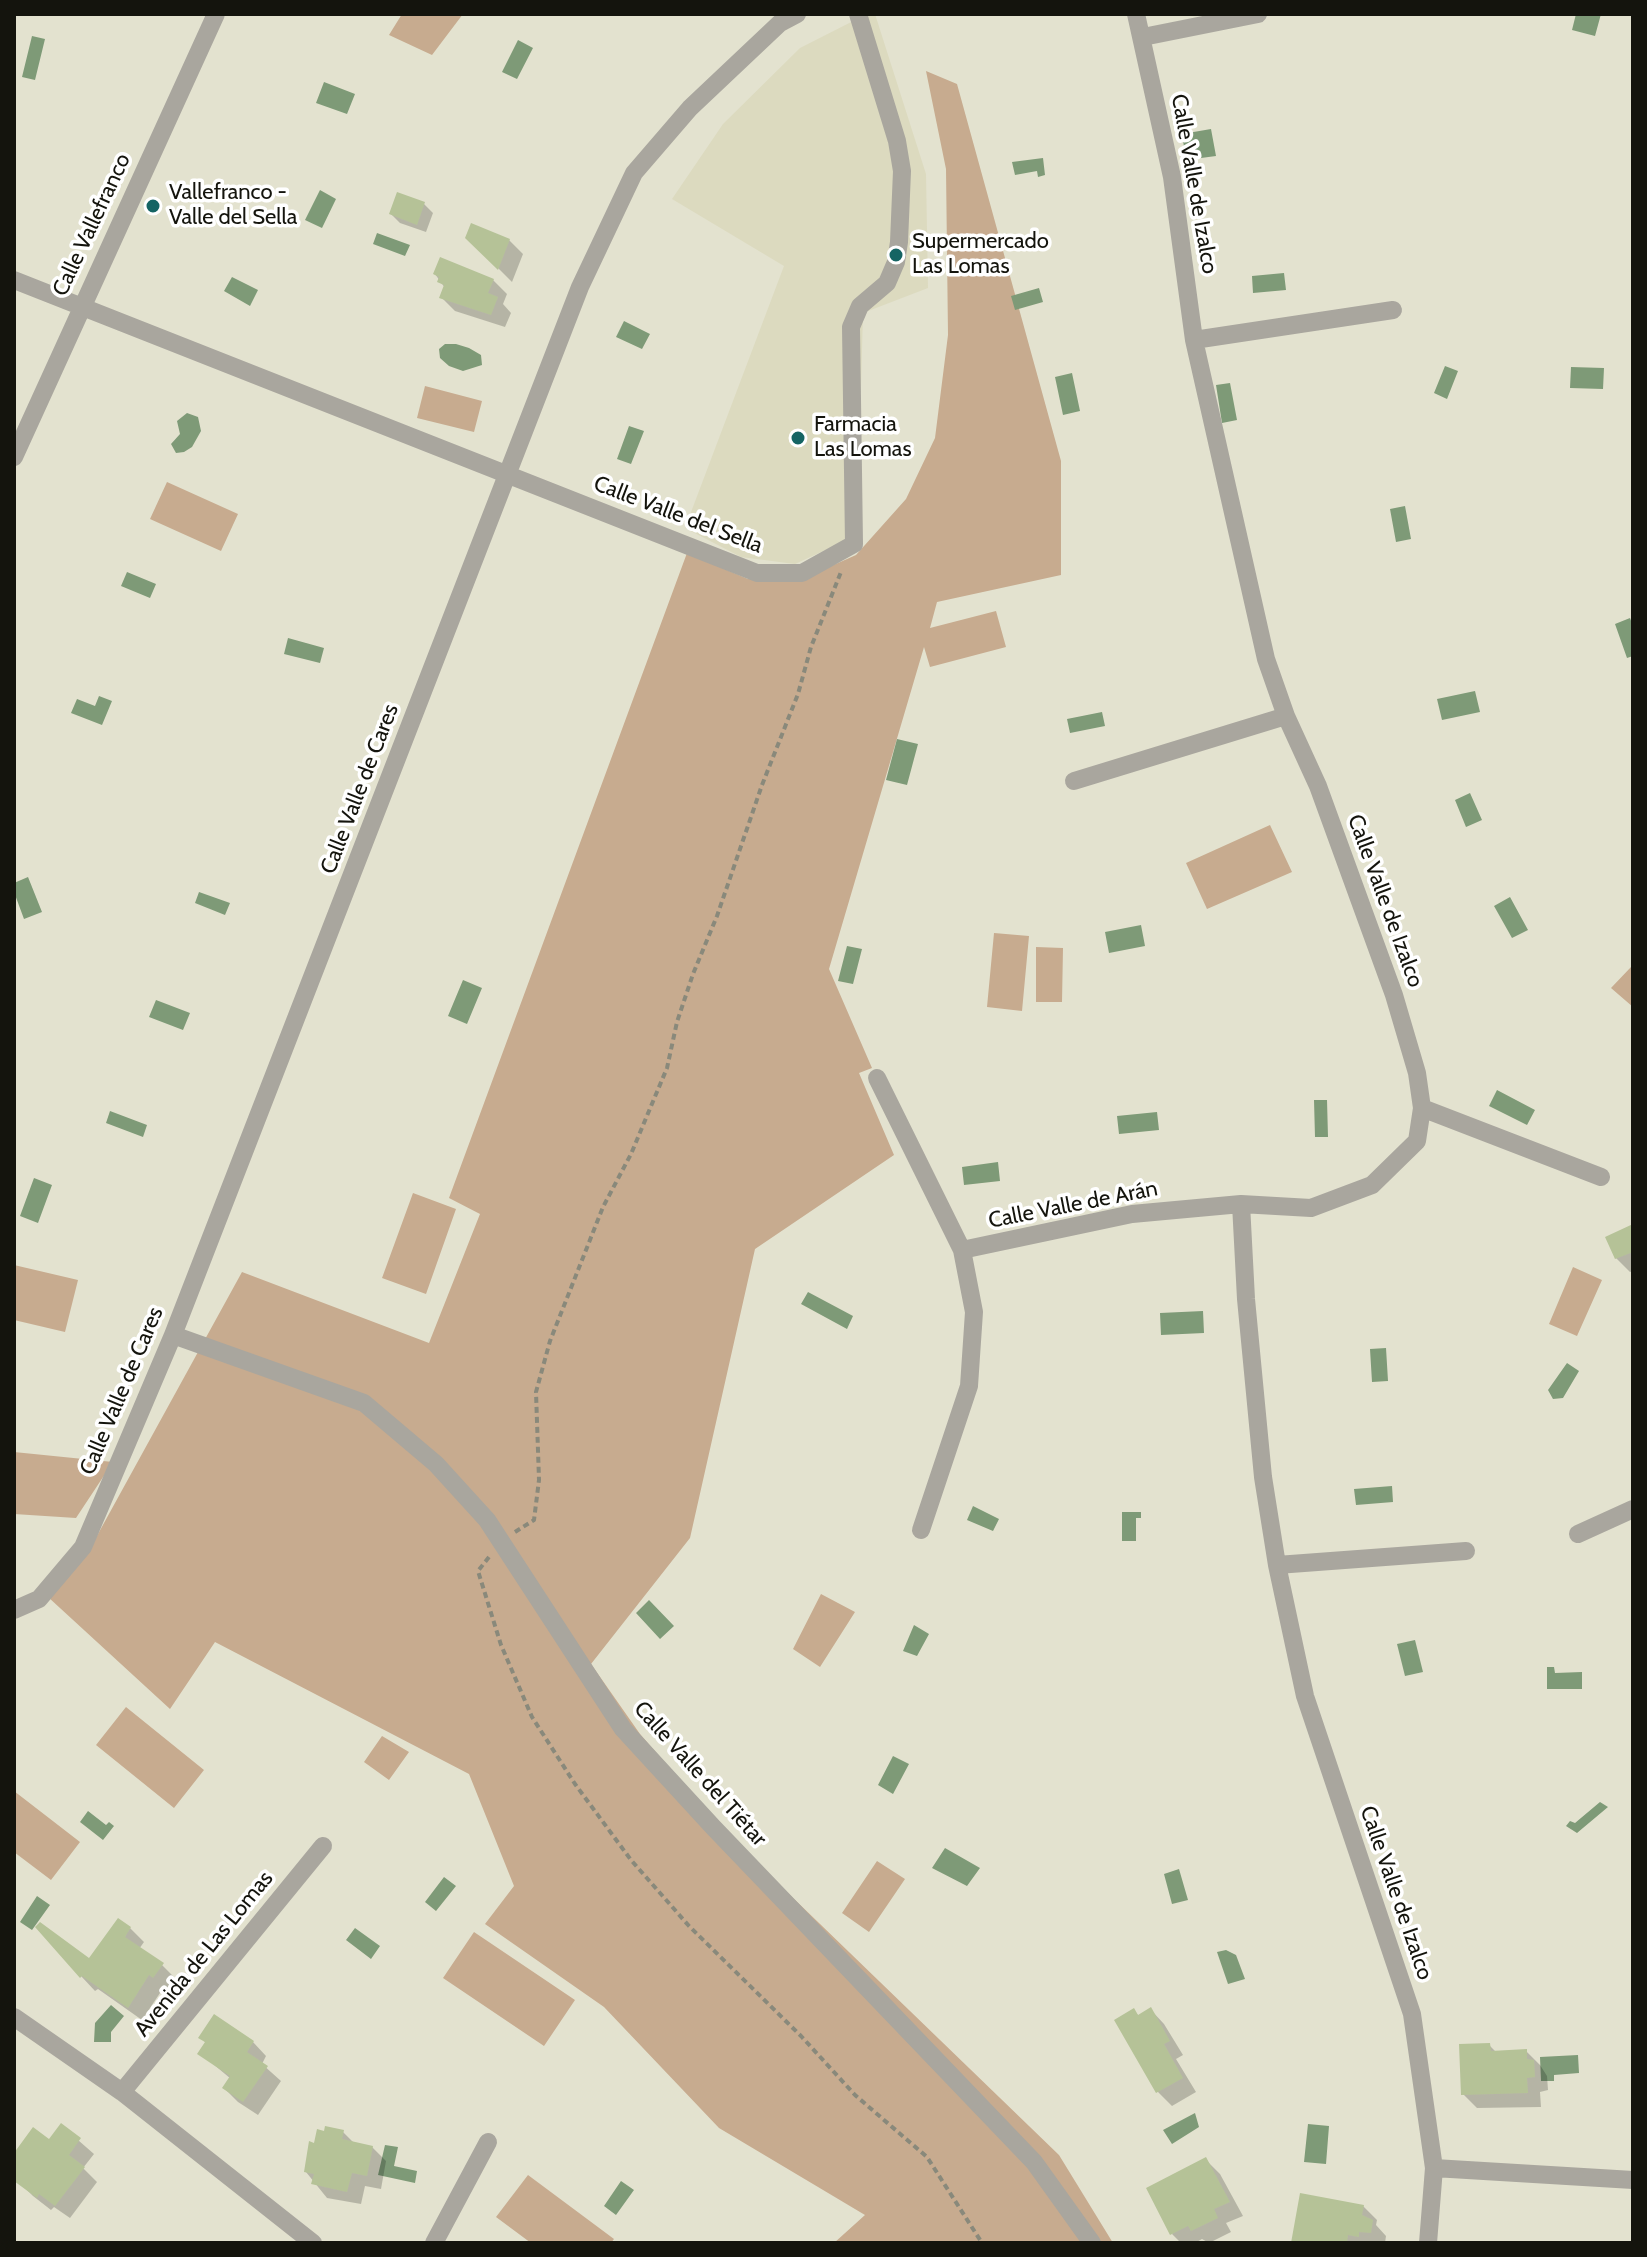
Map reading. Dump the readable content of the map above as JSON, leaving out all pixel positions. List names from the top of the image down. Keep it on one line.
{"streets":{"street":["Calle Valle de Izalco","Calle Vallefranco","Calle Valle del Sella","Calle Valle de Cares","Calle Valle de Arán","Calle Valle del Tiétar","Avenida de Las Lomas"]},"crossings":[["Calle Valle de Izalco","Calle Valle de Arán"],["Calle Vallefranco","Calle Valle del Sella"],["Calle Valle del Sella","Calle Valle de Cares"],["Calle Valle de Cares","Calle Valle del Tiétar"]],"places":["Vallefranco - Valle del Sella","Supermercado Las Lomas","Farmacia Las Lomas"]}
